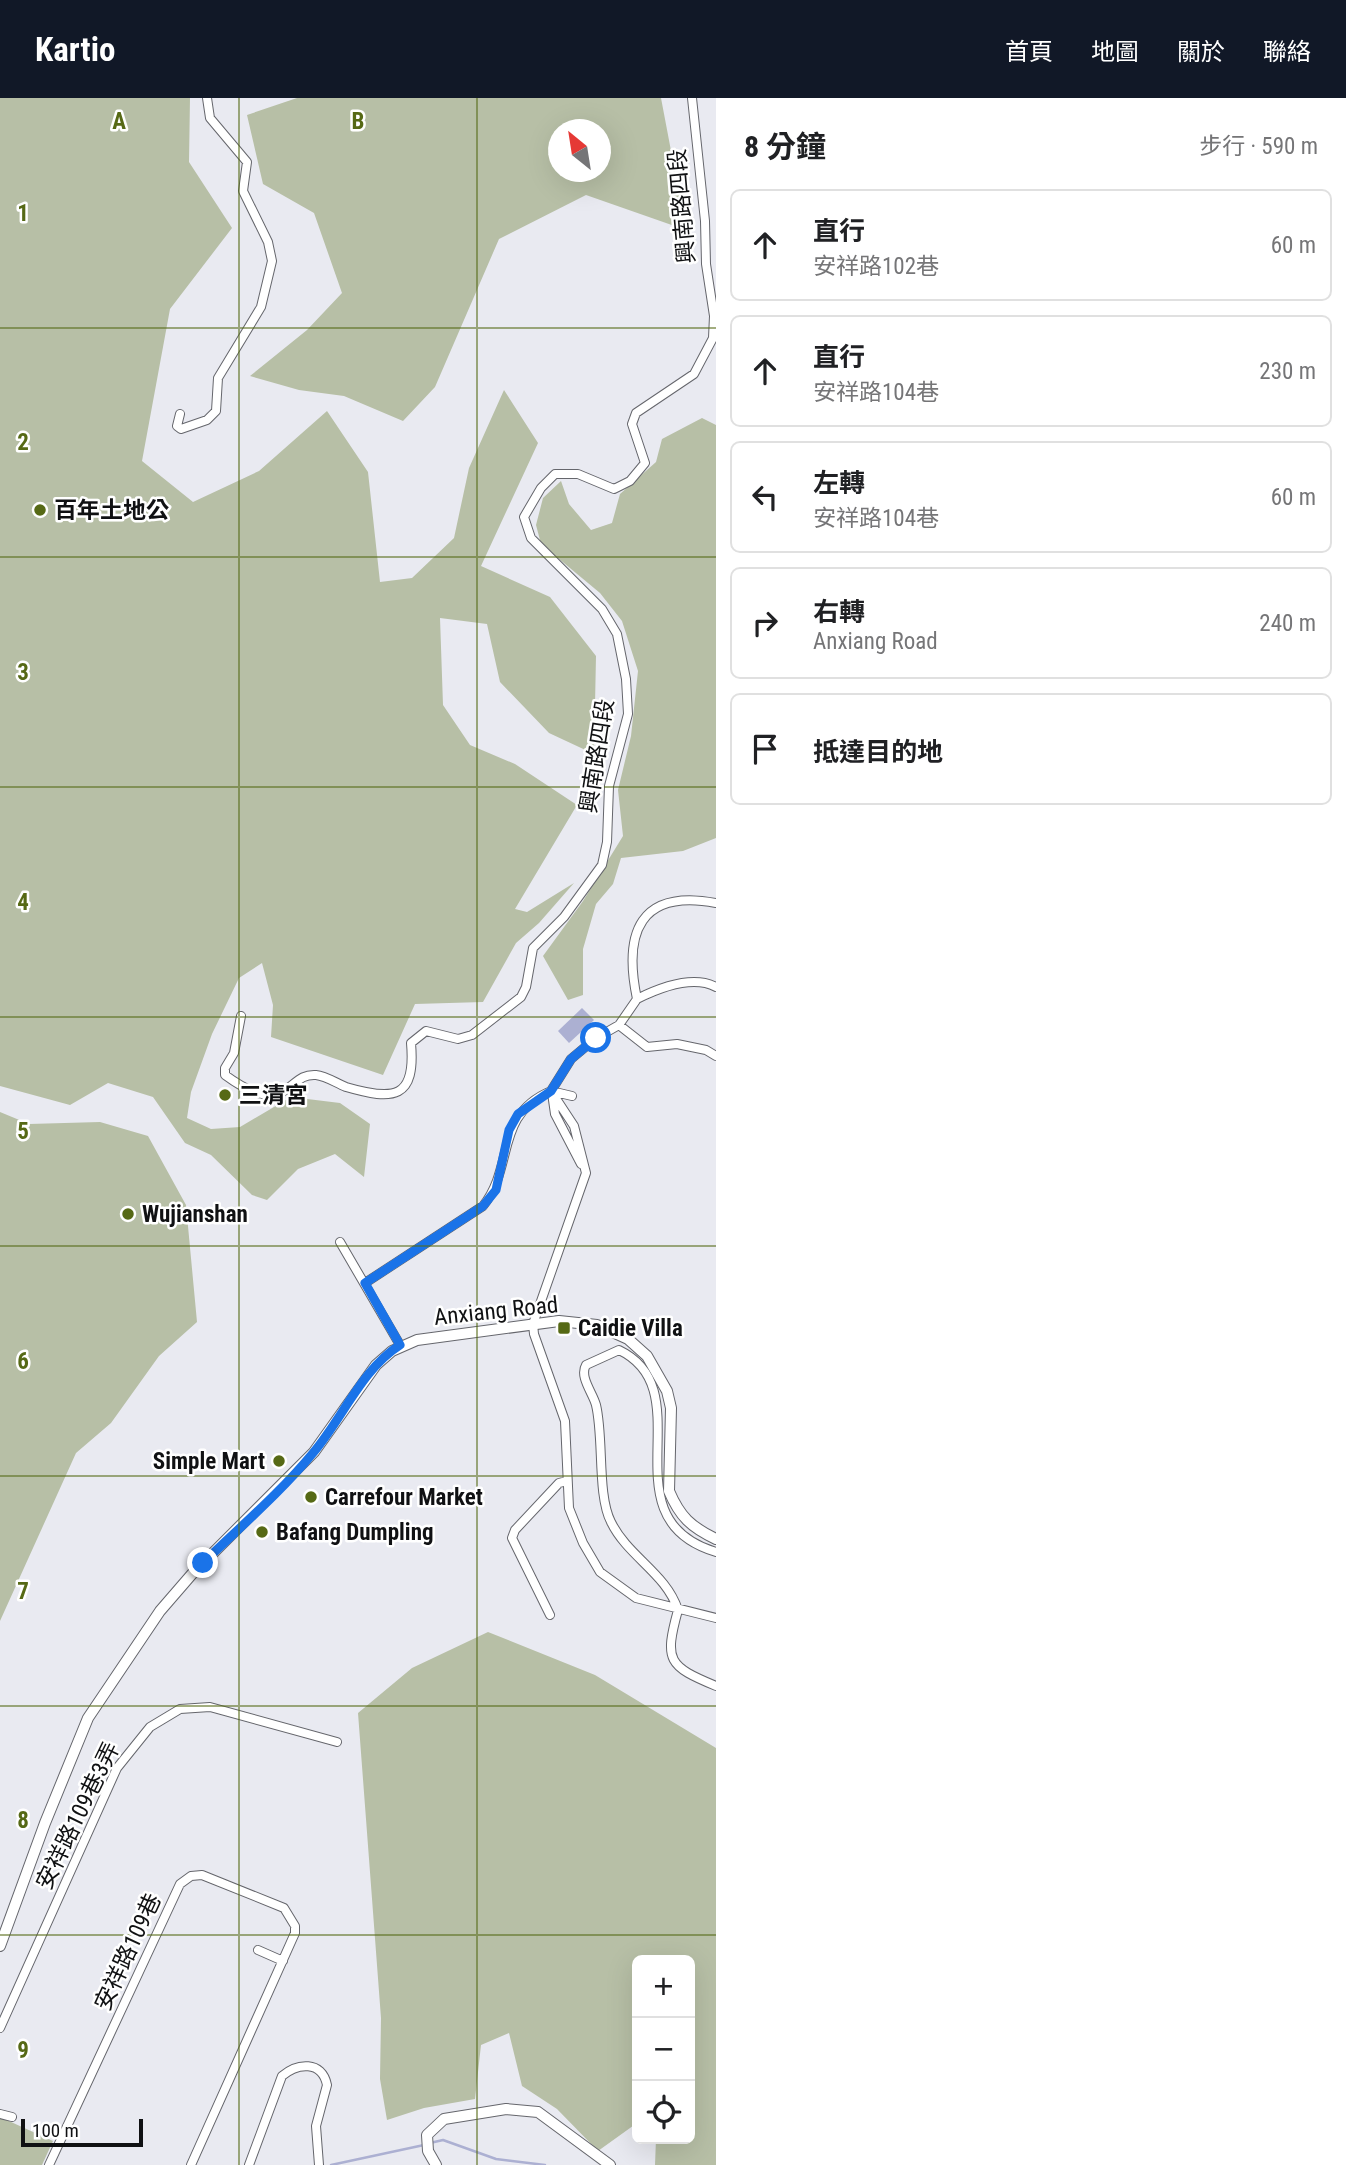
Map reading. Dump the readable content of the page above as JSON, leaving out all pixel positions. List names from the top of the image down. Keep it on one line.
{"streets":{"street":["興南路四段","Anxiang Road","安祥路109巷3弄","安祥路109巷"]},"places":{"other":["百年土地公","三清宮","Wujianshan","Simple Mart","Carrefour Market","Bafang Dumpling"],"transit":["Caidie Villa"]},"scale_bar":"100 m","north":"top left","page":{"header":"Kartio","nav":["首頁","地圖","關於","聯絡"],"heading":["8 分鐘","步行 · 590 m"],"list":[["直行","安祥路102巷","60 m"],["直行","安祥路104巷","230 m"],["左轉","安祥路104巷","60 m"],["右轉","Anxiang Road","240 m"],"抵達目的地"],"map_buttons":["+","−"],"scale":"100 m"},"grid":{"columns":["A","B"],"rows":["1","2","3","4","5","6","7","8","9"]}}
